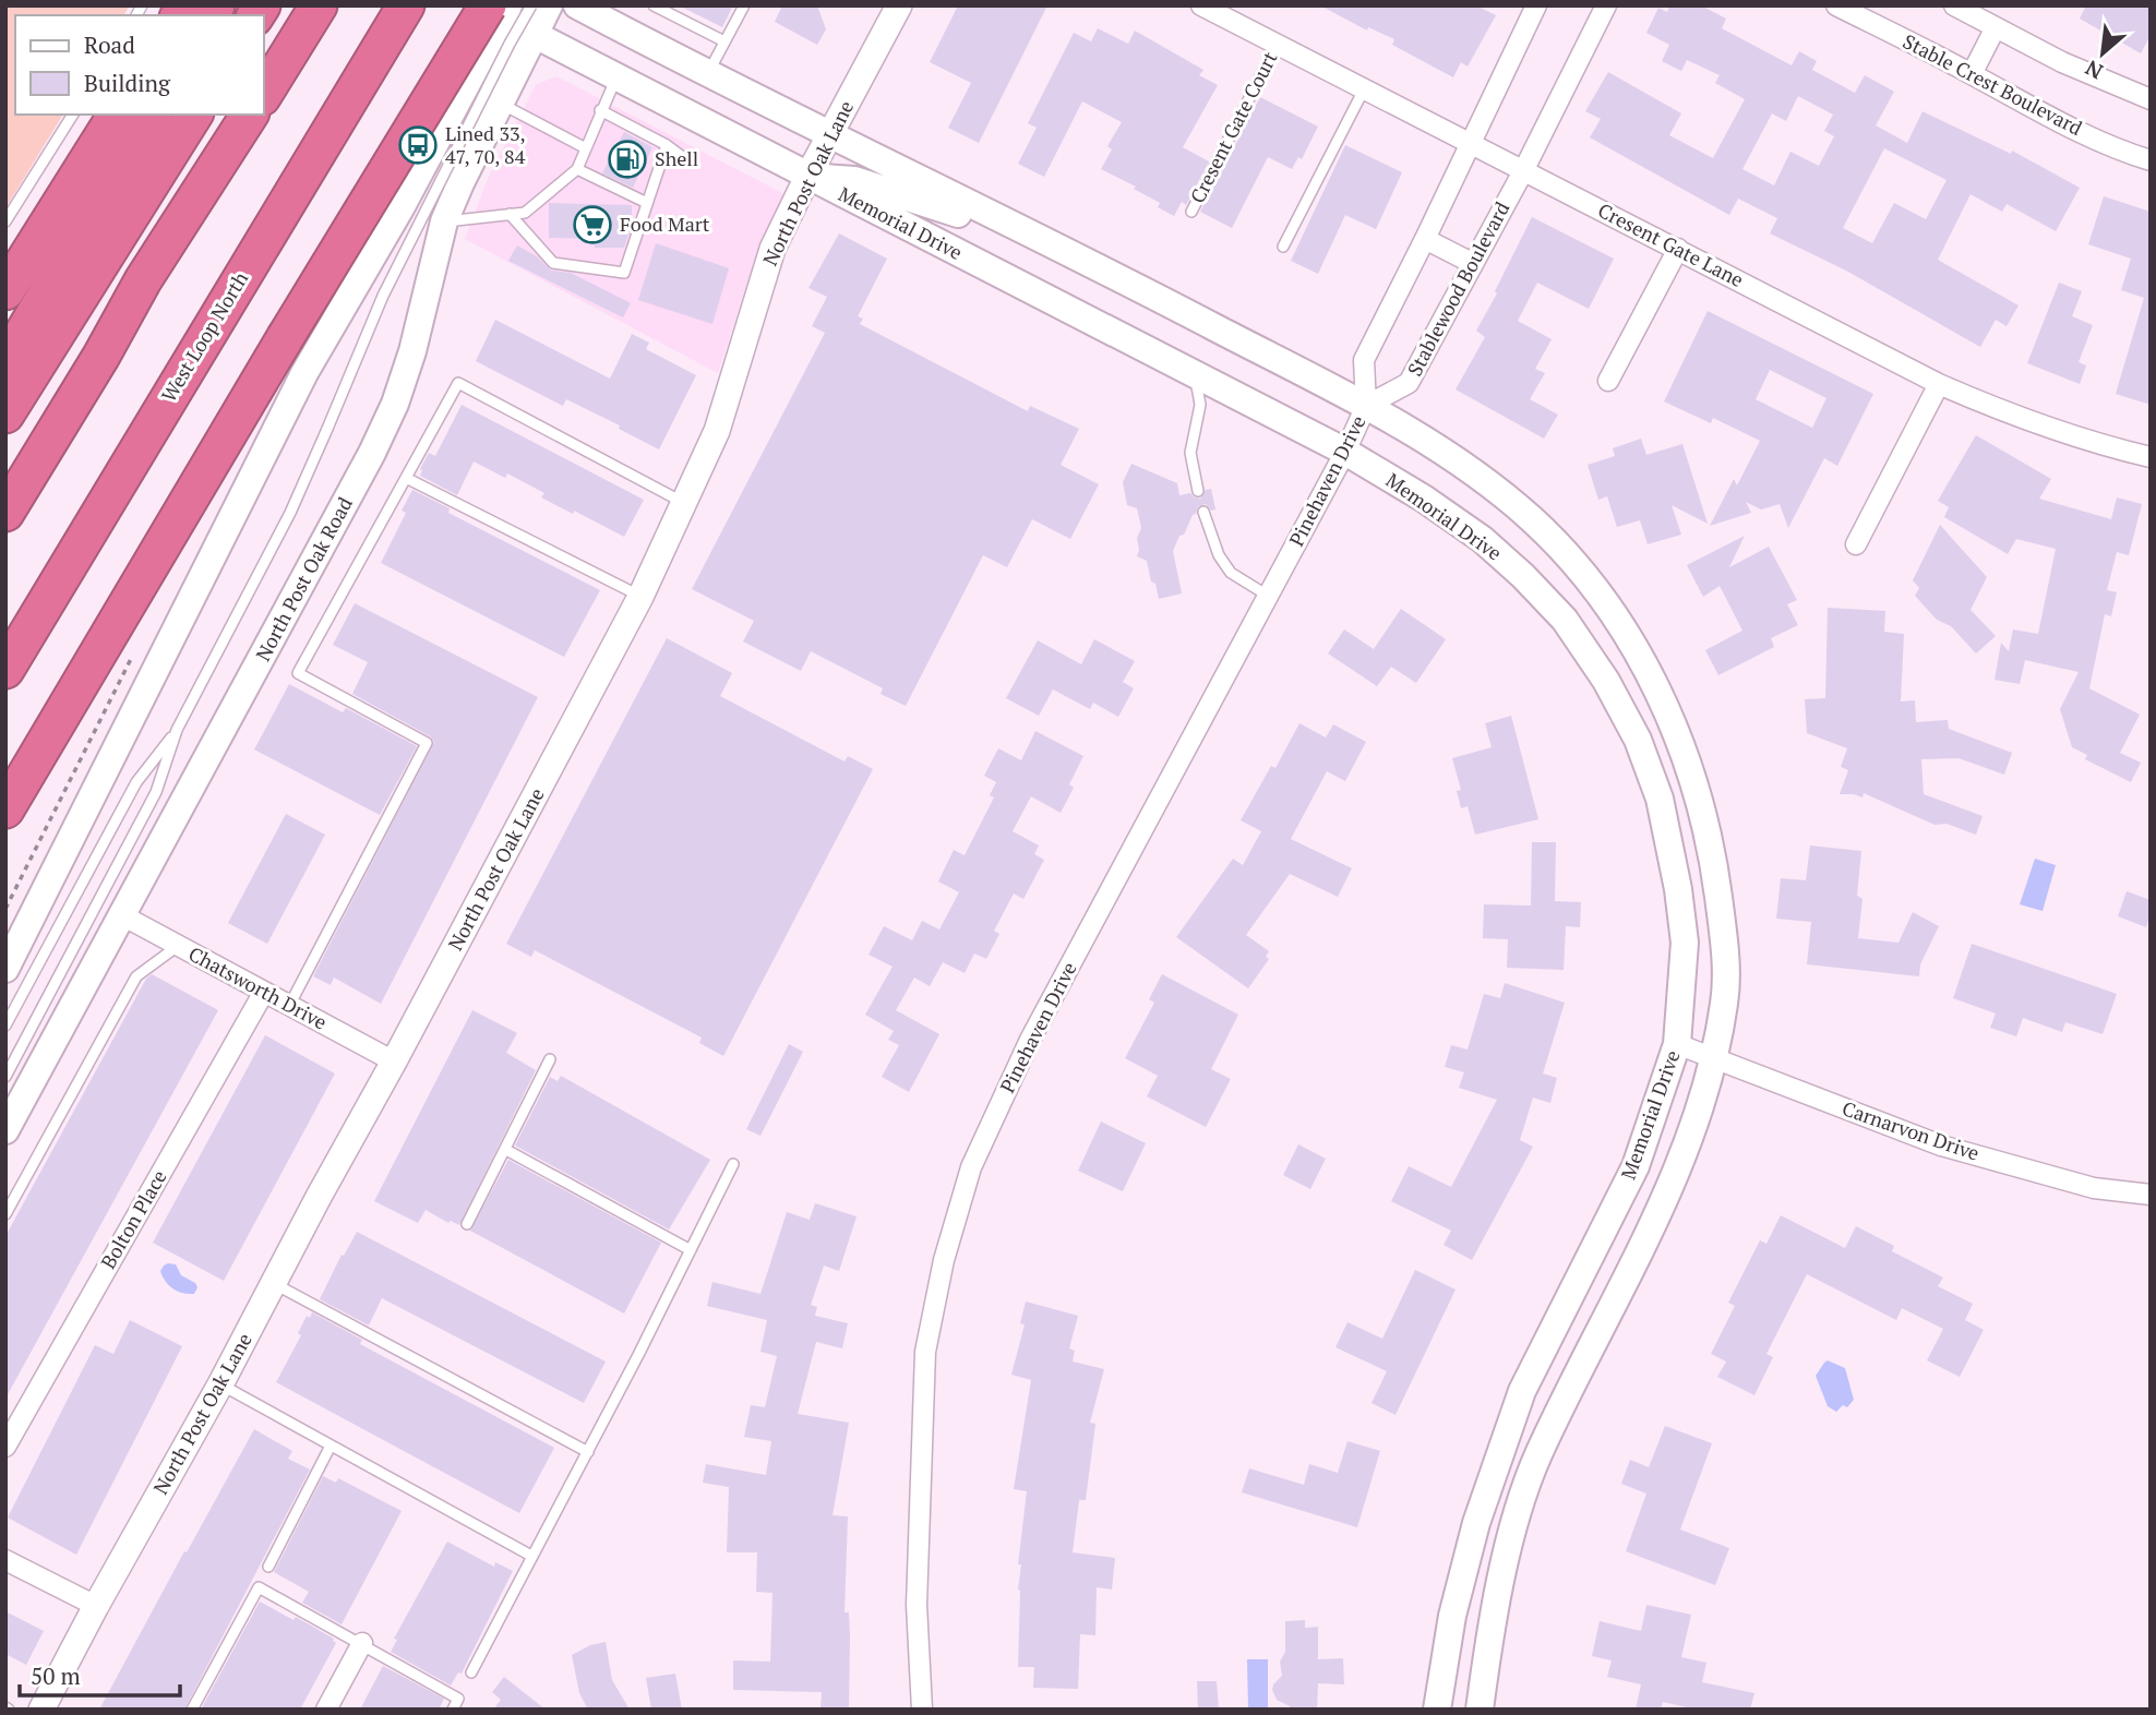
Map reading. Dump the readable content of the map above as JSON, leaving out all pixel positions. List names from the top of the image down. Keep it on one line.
{"streets":{"highway":["West Loop North"],"main road":["Memorial Drive","North Post Oak Road"],"street":["Stable Crest Boulevard","North Post Oak Lane","Cresent Gate Lane","Stablewood Boulevard","Pinehaven Drive","Chatsworth Drive","Carnarvon Drive","Bolton Place"],"lane":["Cresent Gate Court"]},"crossings":[["Cresent Gate Court","Cresent Gate Lane"],["North Post Oak Lane","Memorial Drive"],["North Post Oak Lane","Chatsworth Drive"],["Memorial Drive","Stablewood Boulevard"],["Memorial Drive","Pinehaven Drive"],["Memorial Drive","North Post Oak Road"],["Memorial Drive","Carnarvon Drive"],["Cresent Gate Lane","Stablewood Boulevard"],["Stablewood Boulevard","Pinehaven Drive"],["North Post Oak Road","Chatsworth Drive"],["Chatsworth Drive","Bolton Place"]],"places":{"bus stop":["Lined 33, 47, 70, 84"],"fuel station":["Shell"],"supermarket":["Food Mart"]},"legend":["Road","Building"],"scale_bar":"50 m","north":"bottom left"}
